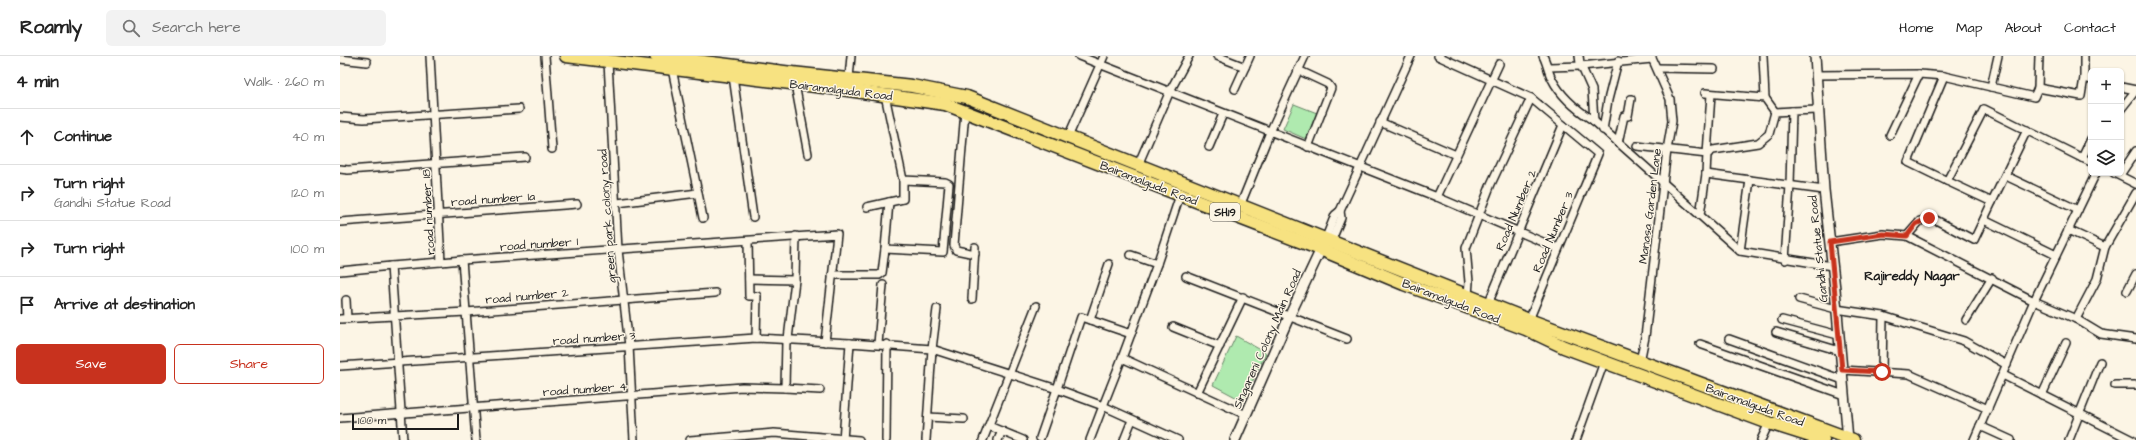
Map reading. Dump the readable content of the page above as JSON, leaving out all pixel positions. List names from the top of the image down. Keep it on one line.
{"streets":{"main road":["Bairamalguda Road","SH19"],"street":["road number 1a","Manasa Garden Lane","Road Number 2","road number 18","green park colony road","Road Number 3","road number 1","Gandhi Statue Road","road number 2","road number 3","Singareni Colony Main Road","road number 4"]},"crossings":[["Bairamalguda Road","Manasa Garden Lane"],["Bairamalguda Road","Road Number 2"],["Bairamalguda Road","green park colony road"],["Bairamalguda Road","Road Number 3"],["Bairamalguda Road","Gandhi Statue Road"],["Bairamalguda Road","Singareni Colony Main Road"],["road number 1a","road number 18"],["Road Number 2","Road Number 3"],["road number 18","road number 1"],["green park colony road","road number 1"],["green park colony road","road number 2"],["green park colony road","road number 3"],["green park colony road","road number 4"]],"districts":["Rajireddy Nagar"],"scale_bar":"100 m","page":{"header":"Roamly","search":"Search here","nav":["Home","Map","About","Contact"],"heading":["4 min","Walk · 260 m"],"map_buttons":["+","−"],"list":[["Continue","40 m"],["Turn right","Gandhi Statue Road","120 m"],["Turn right","100 m"],"Arrive at destination"],"buttons":["Save","Share"],"scale":"100 m"}}
